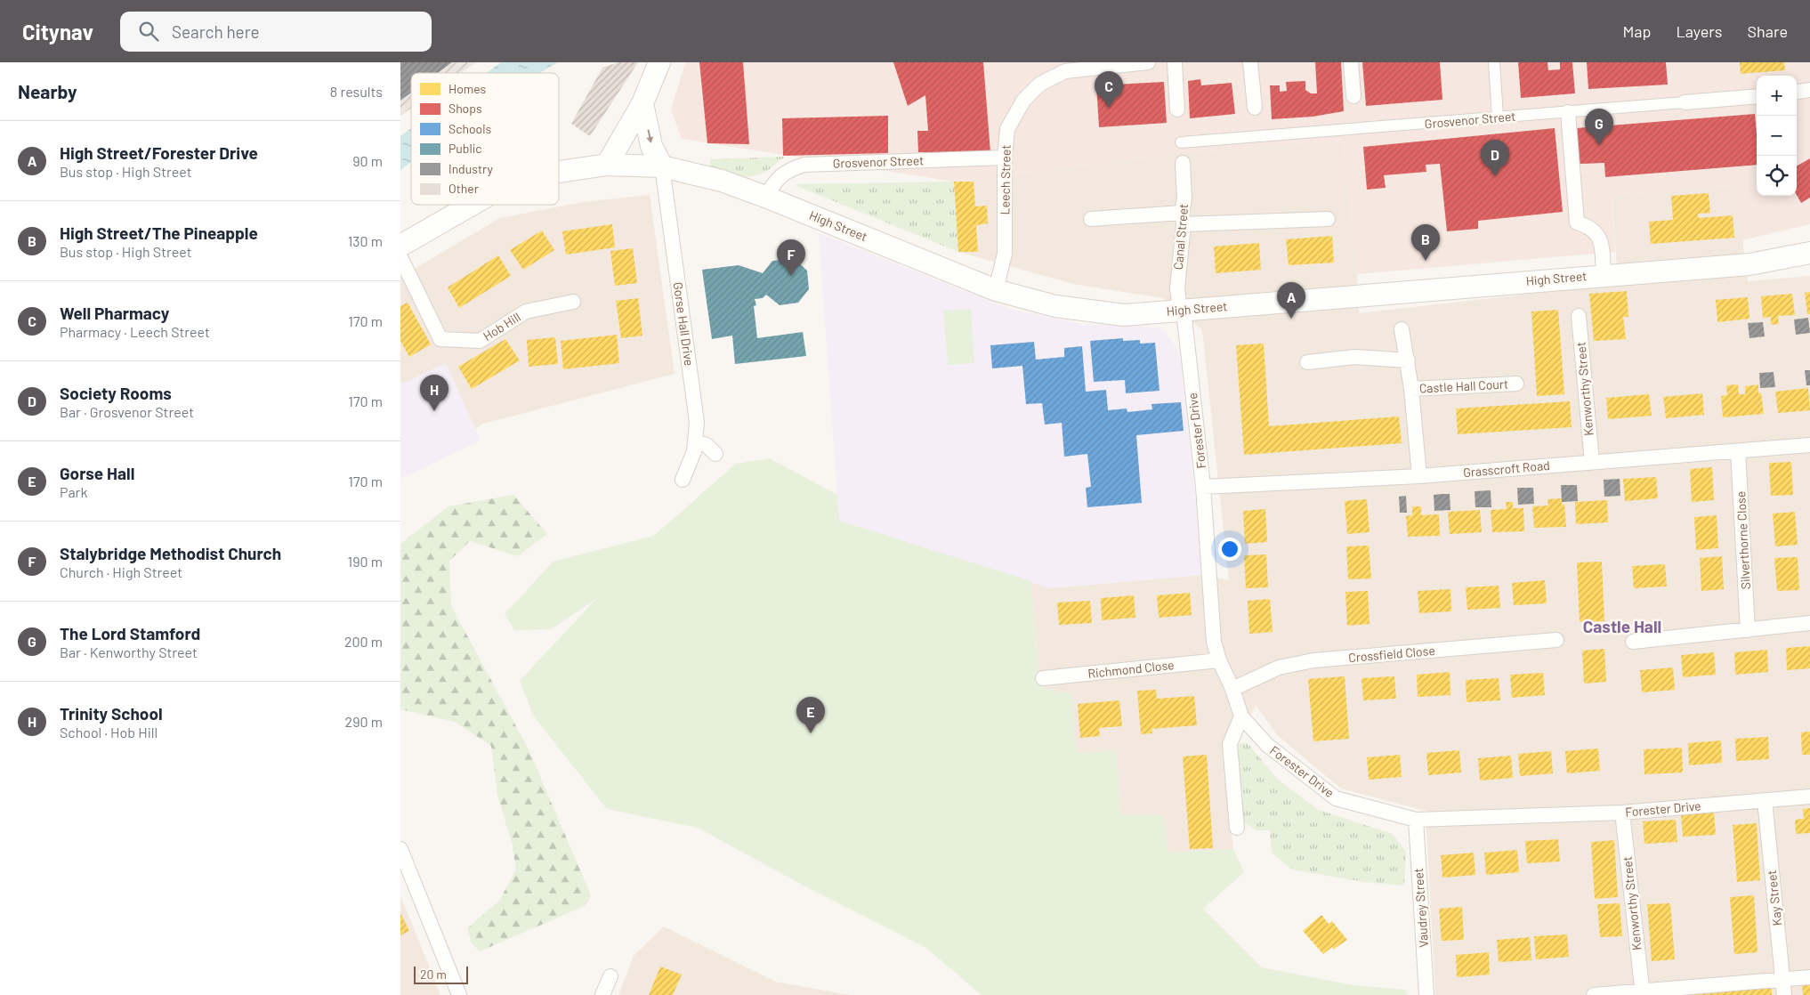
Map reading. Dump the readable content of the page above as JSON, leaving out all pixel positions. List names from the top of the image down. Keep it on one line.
{"streets":{"main road":["High Street"],"street":["Grosvenor Street","Leech Street","Canal Street","Gorse Hall Drive","Hob Hill","Castle Hall Court","Kenworthy Street","Forester Drive","Grasscroft Road","Silverthorne Close","Crossfield Close","Richmond Close","Kay Street","Vaudrey Street"]},"crossings":[["Grosvenor Street","Leech Street"],["Grosvenor Street","High Street"],["Leech Street","High Street"],["High Street","Canal Street"],["High Street","Gorse Hall Drive"],["High Street","Forester Drive"],["Canal Street","Forester Drive"],["Castle Hall Court","Grasscroft Road"],["Kenworthy Street","Forester Drive"],["Kenworthy Street","Grasscroft Road"],["Forester Drive","Grasscroft Road"],["Forester Drive","Crossfield Close"],["Forester Drive","Richmond Close"],["Forester Drive","Kay Street"],["Forester Drive","Vaudrey Street"],["Grasscroft Road","Silverthorne Close"]],"districts":["Castle Hall"],"legend":["Homes","Shops","Schools","Public","Industry","Other"],"scale_bar":"20 m","page":{"header":"Citynav","search":"Search here","nav":["Map","Layers","Share"],"heading":["Nearby","8 results"],"pins":["C","G","D","B","F","A","H","E"],"map_buttons":["+","−"],"list":[{"mark":"A","name":"High Street/Forester Drive","note":"Bus stop · High Street","value":"90 m"},{"mark":"B","name":"High Street/The Pineapple","note":"Bus stop · High Street","value":"130 m"},{"mark":"C","name":"Well Pharmacy","note":"Pharmacy · Leech Street","value":"170 m"},{"mark":"D","name":"Society Rooms","note":"Bar · Grosvenor Street","value":"170 m"},{"mark":"E","name":"Gorse Hall","note":"Park","value":"170 m"},{"mark":"F","name":"Stalybridge Methodist Church","note":"Church · High Street","value":"190 m"},{"mark":"G","name":"The Lord Stamford","note":"Bar · Kenworthy Street","value":"200 m"},{"mark":"H","name":"Trinity School","note":"School · Hob Hill","value":"290 m"}],"scale":"20 m"}}
